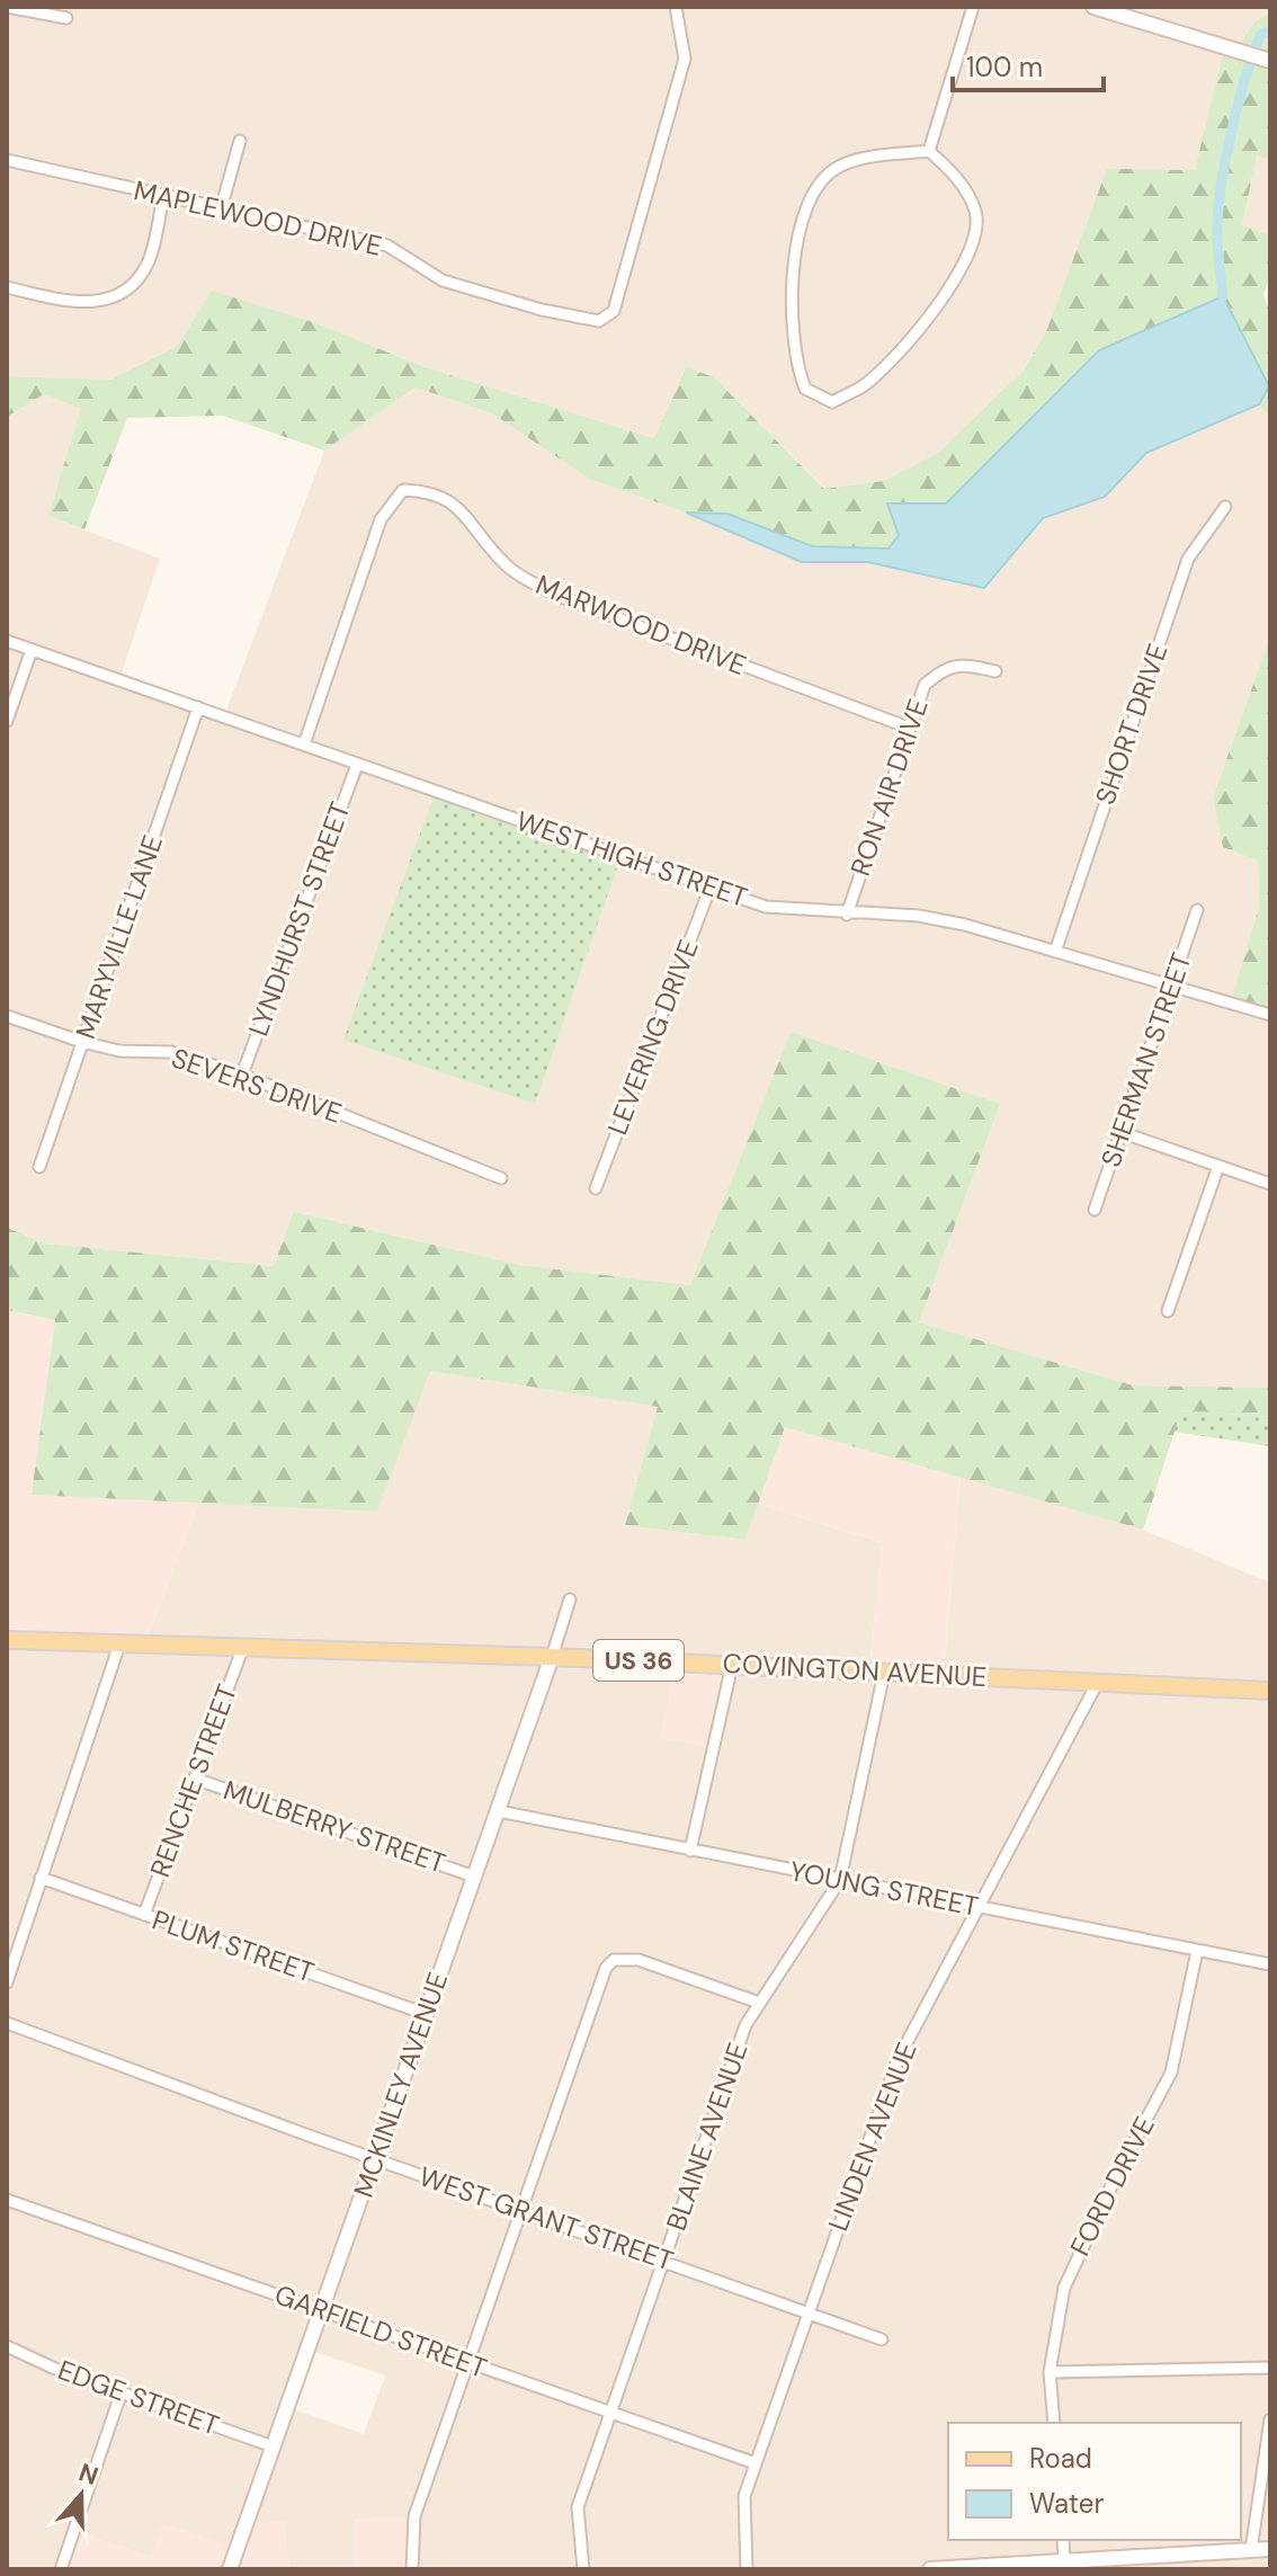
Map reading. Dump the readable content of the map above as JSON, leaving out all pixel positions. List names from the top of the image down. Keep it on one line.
{"streets":{"main road":["US 36","COVINGTON AVENUE"],"street":["MAPLEWOOD DRIVE","MARWOOD DRIVE","SHORT DRIVE","RON AIR DRIVE","WEST HIGH STREET","LYNDHURST STREET","MARYVILLE LANE","LEVERING DRIVE","SHERMAN STREET","SEVERS DRIVE","RENCHE STREET","MULBERRY STREET","YOUNG STREET","PLUM STREET","MCKINLEY AVENUE","BLAINE AVENUE","LINDEN AVENUE","FORD DRIVE","WEST GRANT STREET","GARFIELD STREET","EDGE STREET"]},"crossings":[["MARWOOD DRIVE","RON AIR DRIVE"],["MARWOOD DRIVE","WEST HIGH STREET"],["SHORT DRIVE","WEST HIGH STREET"],["RON AIR DRIVE","WEST HIGH STREET"],["WEST HIGH STREET","LYNDHURST STREET"],["WEST HIGH STREET","MARYVILLE LANE"],["WEST HIGH STREET","LEVERING DRIVE"],["WEST HIGH STREET","SHERMAN STREET"],["LYNDHURST STREET","SEVERS DRIVE"],["MARYVILLE LANE","SEVERS DRIVE"],["COVINGTON AVENUE","RENCHE STREET"],["COVINGTON AVENUE","MCKINLEY AVENUE"],["COVINGTON AVENUE","LINDEN AVENUE"],["RENCHE STREET","MULBERRY STREET"],["RENCHE STREET","PLUM STREET"],["MULBERRY STREET","MCKINLEY AVENUE"],["YOUNG STREET","MCKINLEY AVENUE"],["YOUNG STREET","BLAINE AVENUE"],["YOUNG STREET","LINDEN AVENUE"],["YOUNG STREET","FORD DRIVE"],["PLUM STREET","MCKINLEY AVENUE"],["MCKINLEY AVENUE","WEST GRANT STREET"],["MCKINLEY AVENUE","GARFIELD STREET"],["MCKINLEY AVENUE","EDGE STREET"],["BLAINE AVENUE","WEST GRANT STREET"],["BLAINE AVENUE","GARFIELD STREET"],["LINDEN AVENUE","WEST GRANT STREET"],["LINDEN AVENUE","GARFIELD STREET"]],"legend":["Road","Water"],"scale_bar":"100 m","north":"top"}
